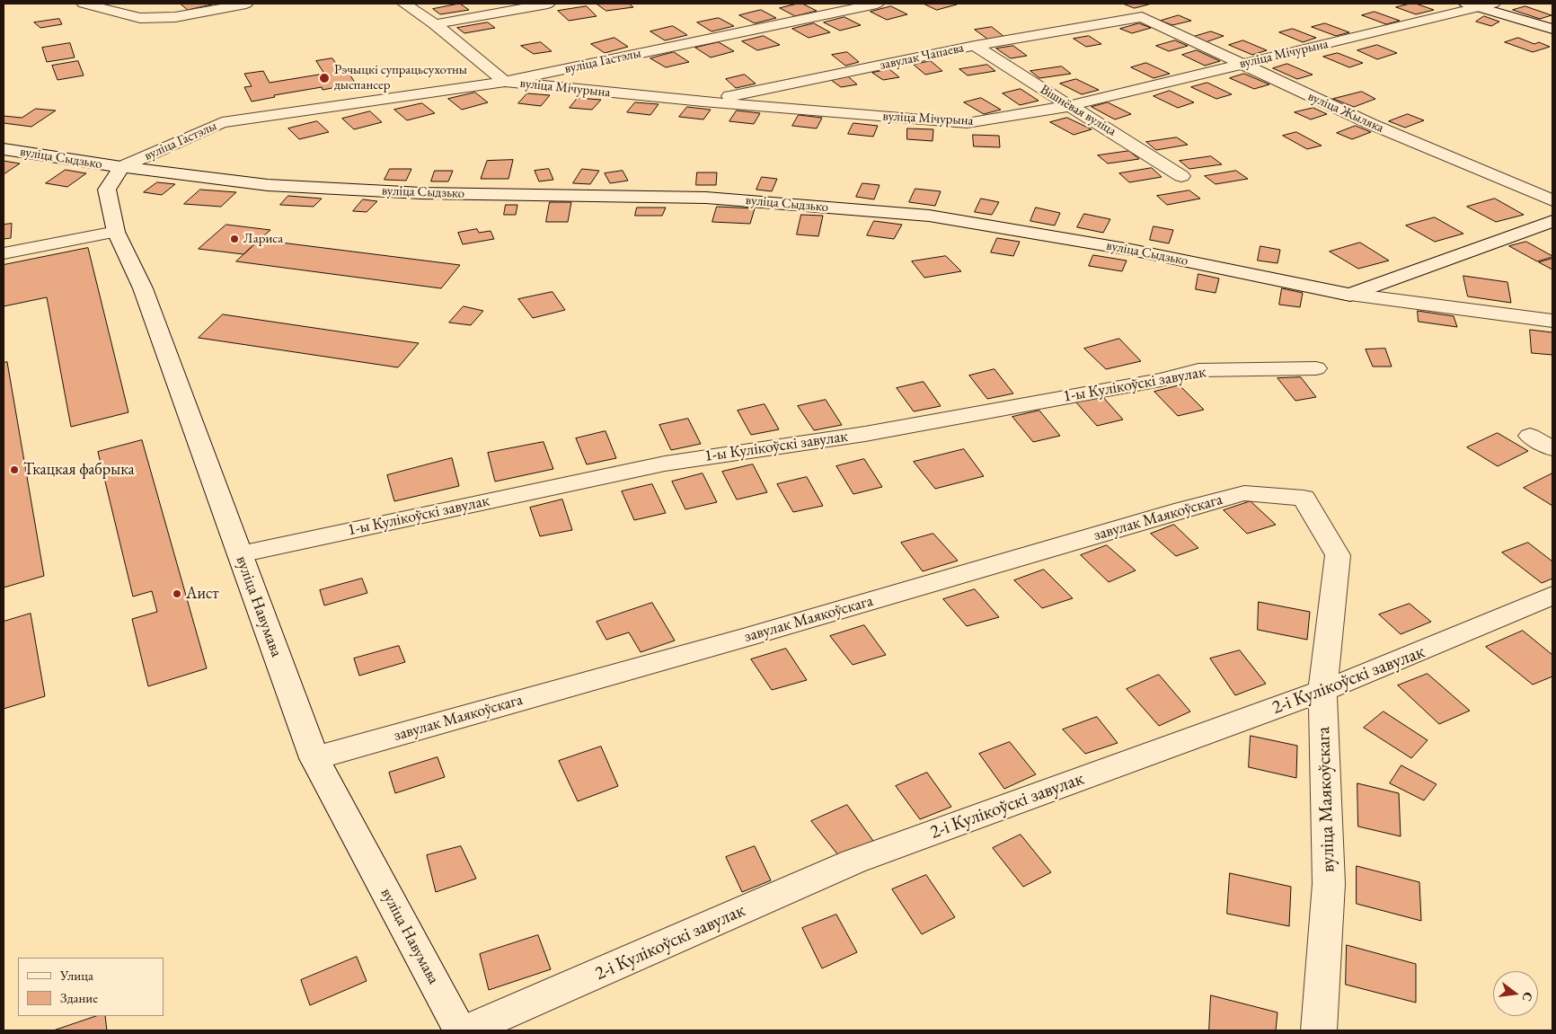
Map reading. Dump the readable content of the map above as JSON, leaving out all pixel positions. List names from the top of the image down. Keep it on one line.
{"streets":{"street":["вуліца Мічурына","завулак Чапаева","вуліца Гастэлы","Вішнёвая вуліца","вуліца Жыляка","вуліца Сыдзько","1-ы Кулікоўскі завулак","завулак Маякоўскага","вуліца Навумава","2-і Кулікоўскі завулак","вуліца Маякоўскага"]},"crossings":[["вуліца Мічурына","завулак Чапаева"],["вуліца Мічурына","вуліца Гастэлы"],["вуліца Мічурына","Вішнёвая вуліца"],["вуліца Мічурына","вуліца Жыляка"],["завулак Чапаева","Вішнёвая вуліца"],["завулак Чапаева","вуліца Жыляка"],["вуліца Гастэлы","вуліца Сыдзько"],["вуліца Гастэлы","вуліца Навумава"],["вуліца Сыдзько","вуліца Навумава"],["1-ы Кулікоўскі завулак","вуліца Навумава"],["завулак Маякоўскага","вуліца Навумава"],["завулак Маякоўскага","вуліца Маякоўскага"],["2-і Кулікоўскі завулак","вуліца Маякоўскага"]],"places":["Рэчыцкі супрацьсухотны дыспансер","Лариса","Ткацкая фабрыка","Аист"],"legend":["Улица","Здание"],"north":"right"}
